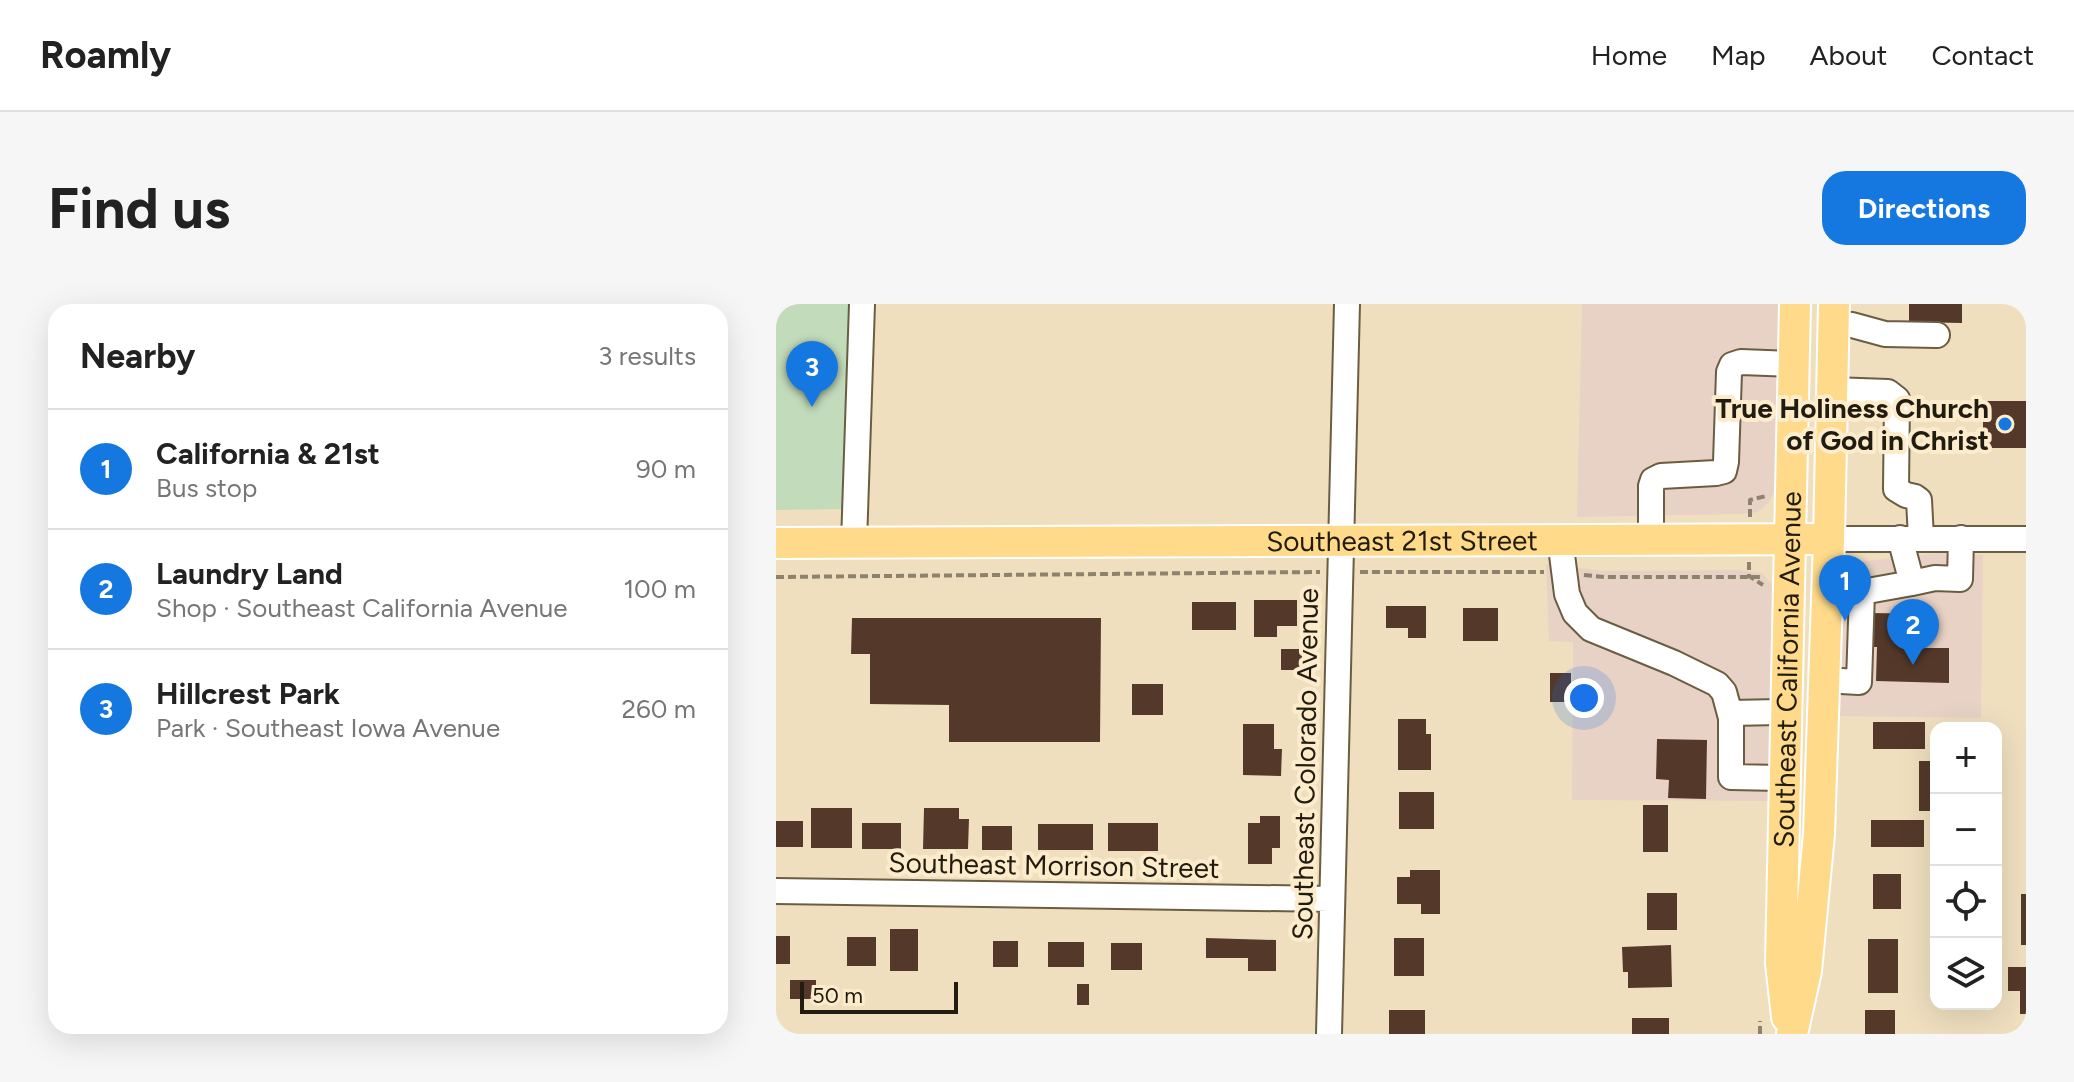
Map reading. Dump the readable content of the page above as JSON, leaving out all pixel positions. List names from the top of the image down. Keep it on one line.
{"streets":{"main road":["Southeast 21st Street","Southeast California Avenue"],"street":["Southeast Colorado Avenue","Southeast Morrison Street"]},"crossings":[["Southeast 21st Street","Southeast California Avenue"],["Southeast 21st Street","Southeast Colorado Avenue"],["Southeast Colorado Avenue","Southeast Morrison Street"]],"places":["True Holiness Church of God in Christ"],"scale_bar":"50 m","page":{"header":"Roamly","nav":["Home","Map","About","Contact"],"buttons":"Directions","title":"Find us","heading":["Nearby","3 results"],"pins":["3","1","2"],"list":[{"mark":"1","name":"California & 21st","note":"Bus stop","value":"90 m"},{"mark":"2","name":"Laundry Land","note":"Shop · Southeast California Avenue","value":"100 m"},{"mark":"3","name":"Hillcrest Park","note":"Park · Southeast Iowa Avenue","value":"260 m"}],"map_buttons":["+","−"],"scale":"50 m"}}
